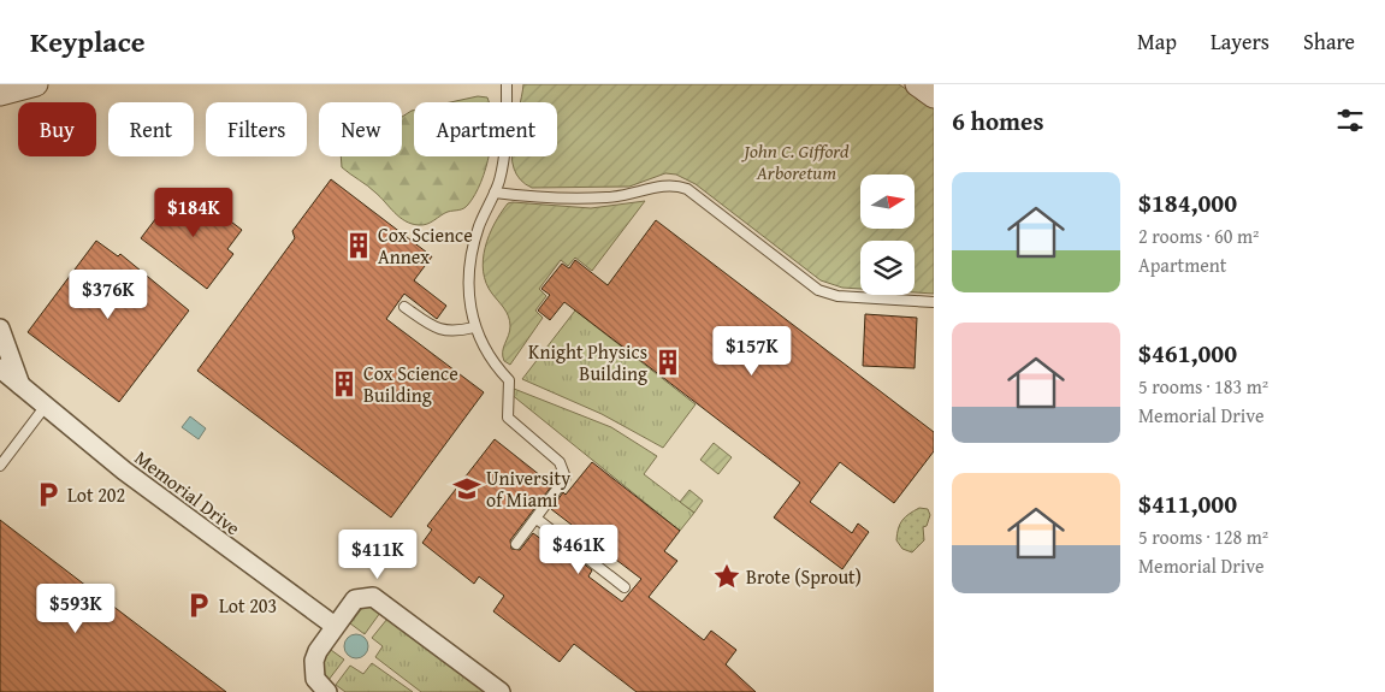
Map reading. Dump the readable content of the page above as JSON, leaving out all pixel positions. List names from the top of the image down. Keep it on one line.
{"streets":{"street":["Memorial Drive"]},"parks":["John C. Gifford Arboretum"],"places":{"building":["Cox Science Annex","Knight Physics Building","Cox Science Building"],"school or university":["University of Miami"],"parking":["Lot 202","Lot 203"],"place":["Brote (Sprout)"]},"north":"right","page":{"header":"Keyplace","nav":["Map","Layers","Share"],"heading":"6 homes","chip":["Buy","Rent","Filters","New","Apartment"],"list":[{"name":"$184,000","note":"2 rooms · 60 m² · Apartment"},{"name":"$461,000","note":"5 rooms · 183 m² · Memorial Drive"},{"name":"$411,000","note":"5 rooms · 128 m² · Memorial Drive"}],"price":["$184K","$376K","$157K","$461K","$411K","$593K"]}}
